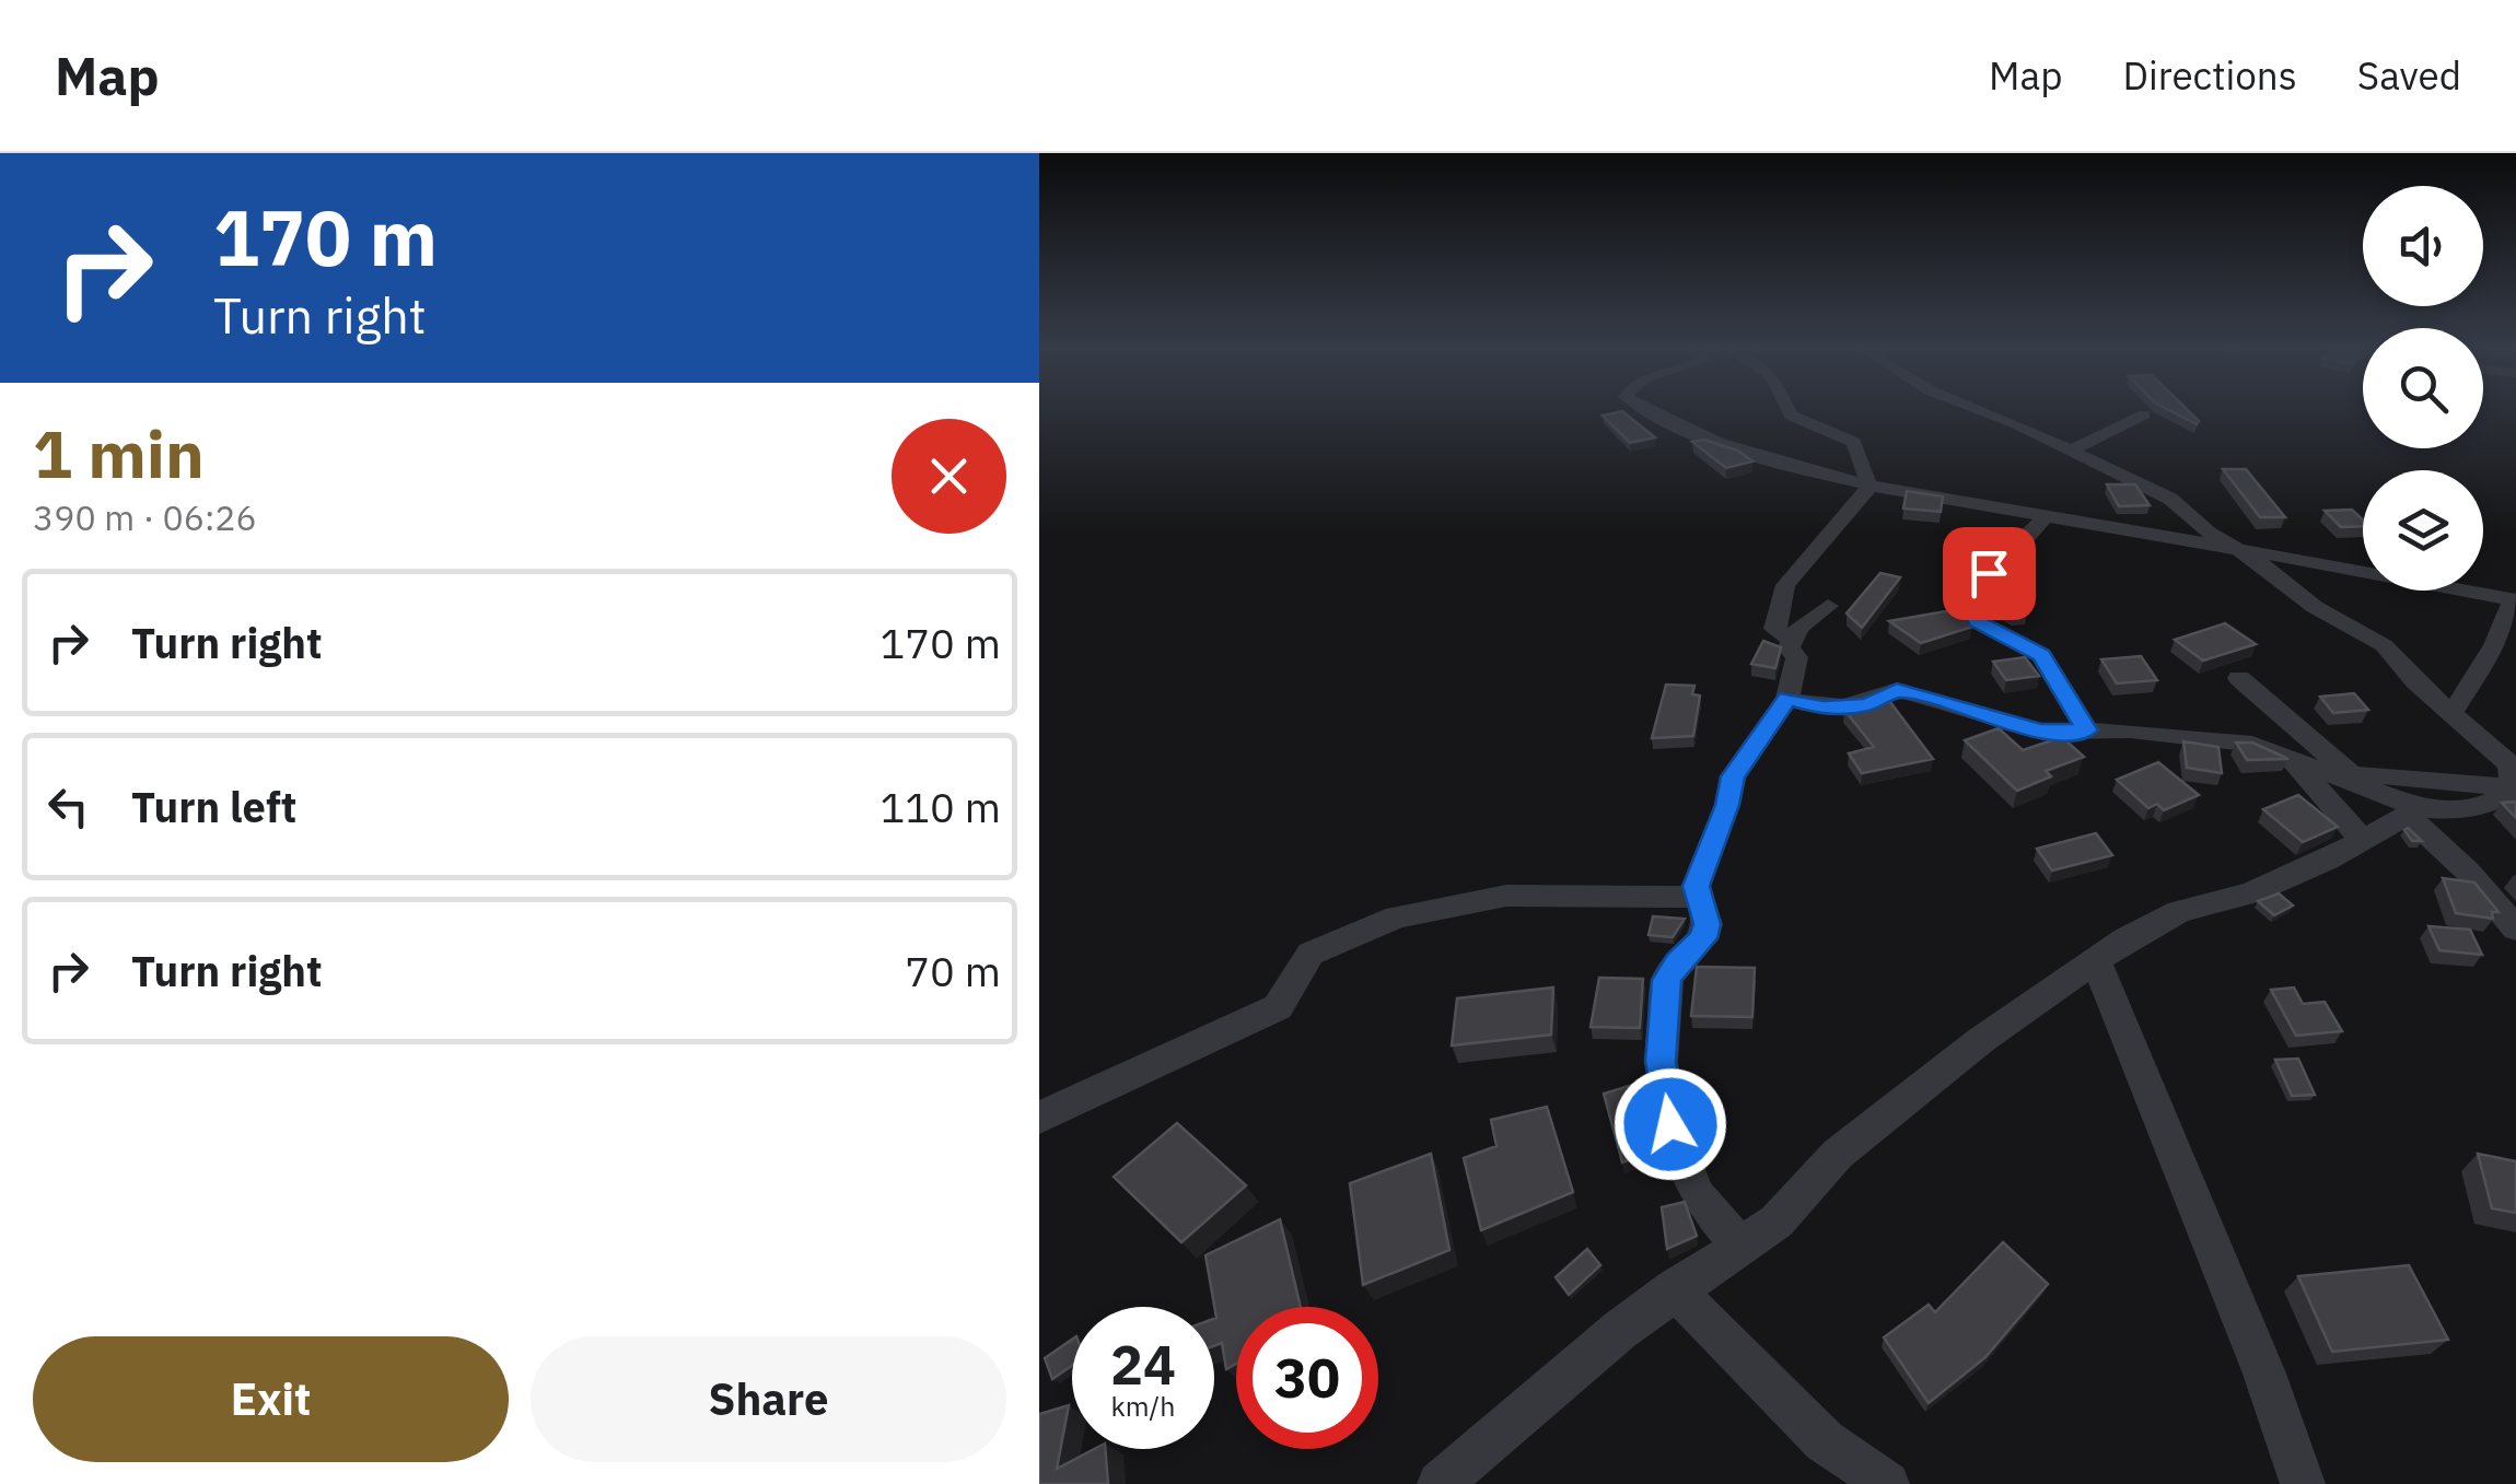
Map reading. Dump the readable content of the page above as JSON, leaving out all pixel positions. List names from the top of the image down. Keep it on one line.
{"page":{"header":"Map","nav":["Map","Directions","Saved"],"turn":["170 m","Turn right"],"heading":["1 min","390 m · 06:26"],"list":[{"name":"Turn right","value":"170 m"},{"name":"Turn left","value":"110 m"},{"name":"Turn right","value":"70 m"}],"speed":"24 km/h","limit":"30","buttons":["Exit","Share"]}}
